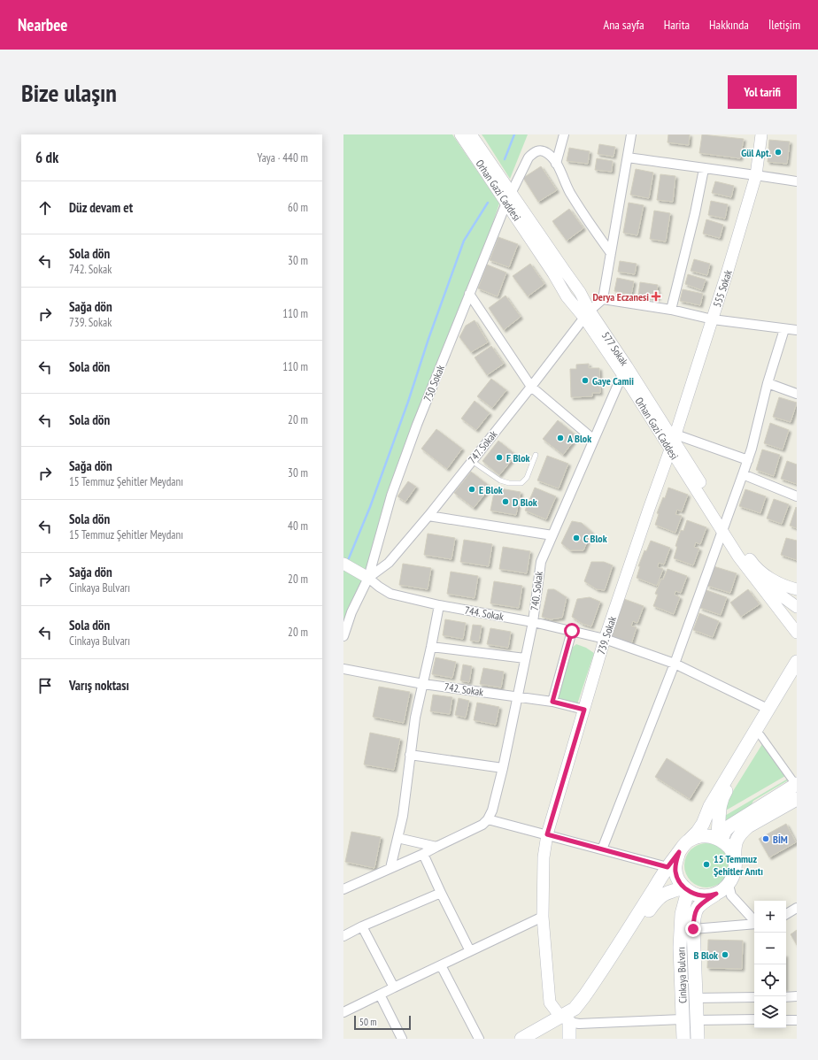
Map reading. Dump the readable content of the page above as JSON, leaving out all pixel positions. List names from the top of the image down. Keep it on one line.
{"streets":{"main road":["Cinkaya Bulvarı"],"street":["Orhan Gazi Caddesi","555 Sokak","577 Sokak","750 Sokak","747. Sokak","740. Sokak","744. Sokak","739. Sokak","742. Sokak"]},"crossings":[["Orhan Gazi Caddesi","555 Sokak"],["Orhan Gazi Caddesi","577 Sokak"],["Orhan Gazi Caddesi","750 Sokak"],["Orhan Gazi Caddesi","747. Sokak"],["Orhan Gazi Caddesi","740. Sokak"],["Orhan Gazi Caddesi","739. Sokak"],["555 Sokak","577 Sokak"],["555 Sokak","739. Sokak"],["577 Sokak","750 Sokak"],["577 Sokak","747. Sokak"],["577 Sokak","739. Sokak"],["750 Sokak","747. Sokak"],["750 Sokak","744. Sokak"],["747. Sokak","744. Sokak"],["740. Sokak","744. Sokak"],["740. Sokak","742. Sokak"],["744. Sokak","739. Sokak"],["739. Sokak","742. Sokak"]],"places":{"other":["Gül Apt.","Gaye Camii","A Blok","F Blok","E Blok","D Blok","C Blok","BİM","15 Temmuz Şehitler Anıtı","B Blok"],"health":["Derya Eczanesi"]},"scale_bar":"50 m","page":{"header":"Nearbee","nav":["Ana sayfa","Harita","Hakkında","İletişim"],"buttons":"Yol tarifi","title":"Bize ulaşın","heading":["6 dk","Yaya · 440 m"],"list":[["Düz devam et","60 m"],["Sola dön","742. Sokak","30 m"],["Sağa dön","739. Sokak","110 m"],["Sola dön","110 m"],["Sola dön","20 m"],["Sağa dön","15 Temmuz Şehitler Meydanı","30 m"],["Sola dön","15 Temmuz Şehitler Meydanı","40 m"],["Sağa dön","Cinkaya Bulvarı","20 m"],["Sola dön","Cinkaya Bulvarı","20 m"],"Varış noktası"],"map_buttons":["+","−"],"scale":"50 m"}}
